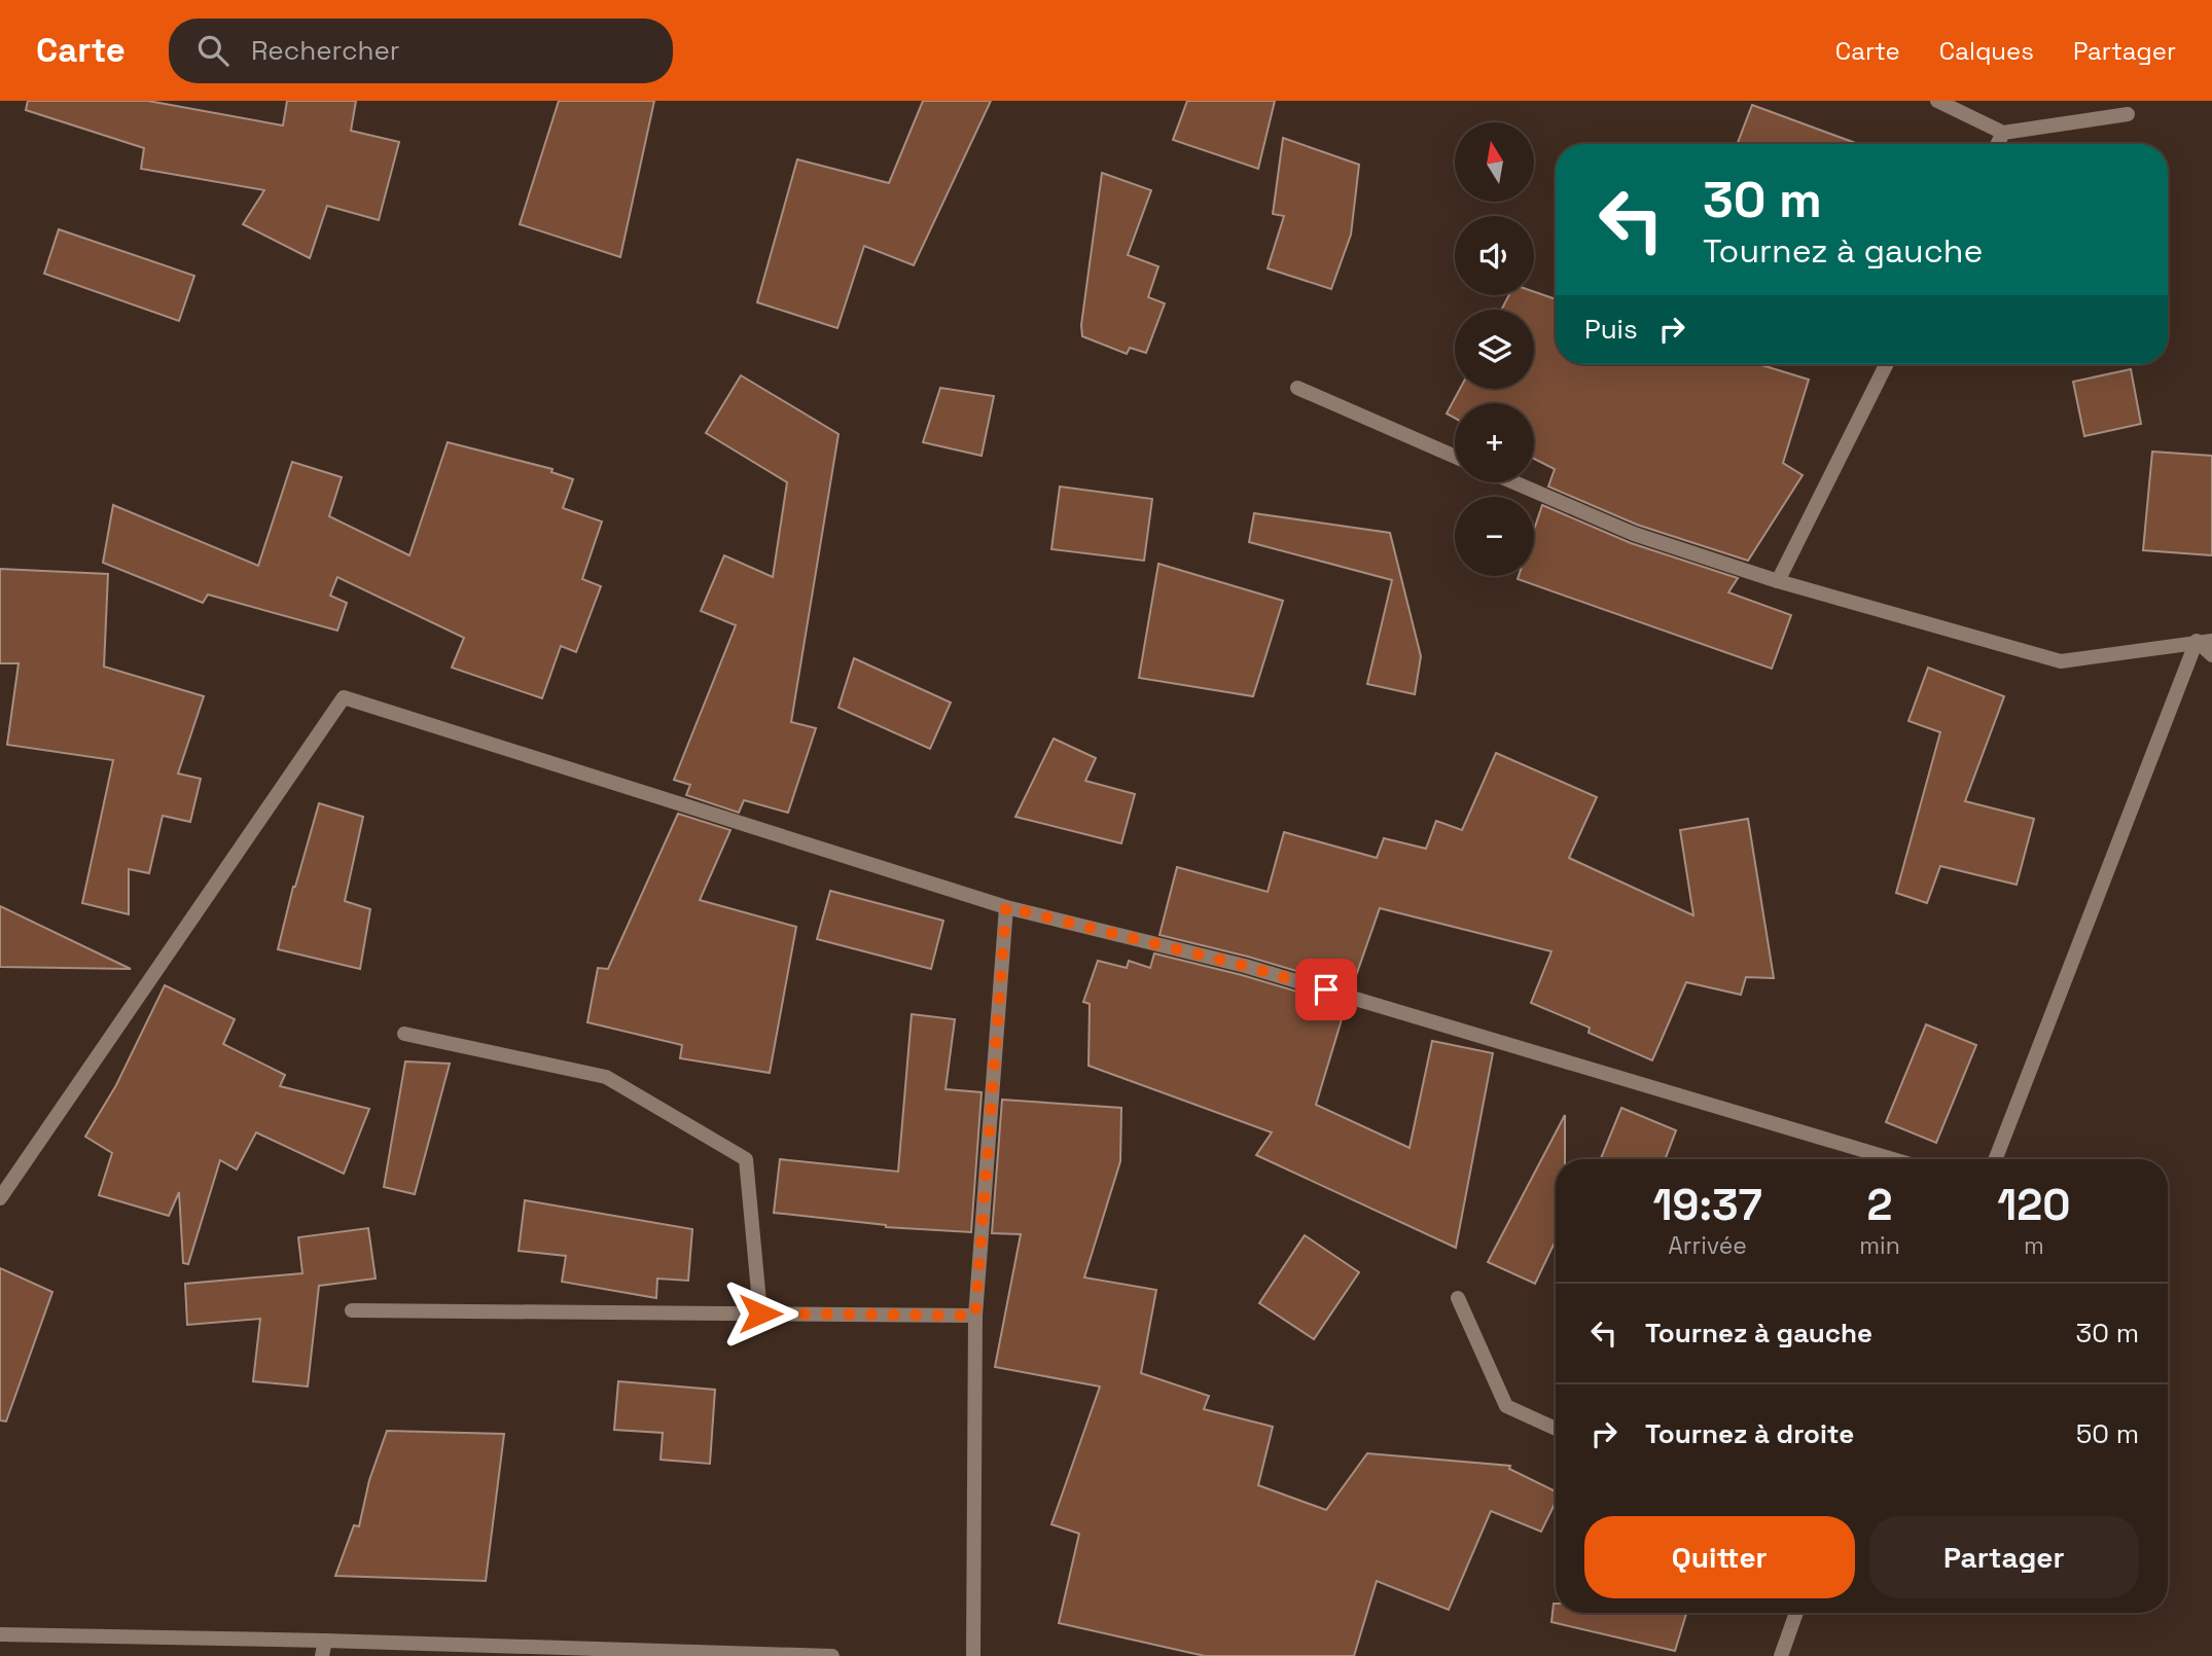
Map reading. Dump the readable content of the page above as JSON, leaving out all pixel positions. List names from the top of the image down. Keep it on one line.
{"north":"top","page":{"header":"Carte","search":"Rechercher","nav":["Carte","Calques","Partager"],"map_buttons":["+","−"],"turn":["30 m","Tournez à gauche"],"then":"Puis","eta":["19:37","Arrivée","2","min","120","m"],"list":[{"name":"Tournez à gauche","value":"30 m"},{"name":"Tournez à droite","value":"50 m"}],"buttons":["Quitter","Partager"]}}
